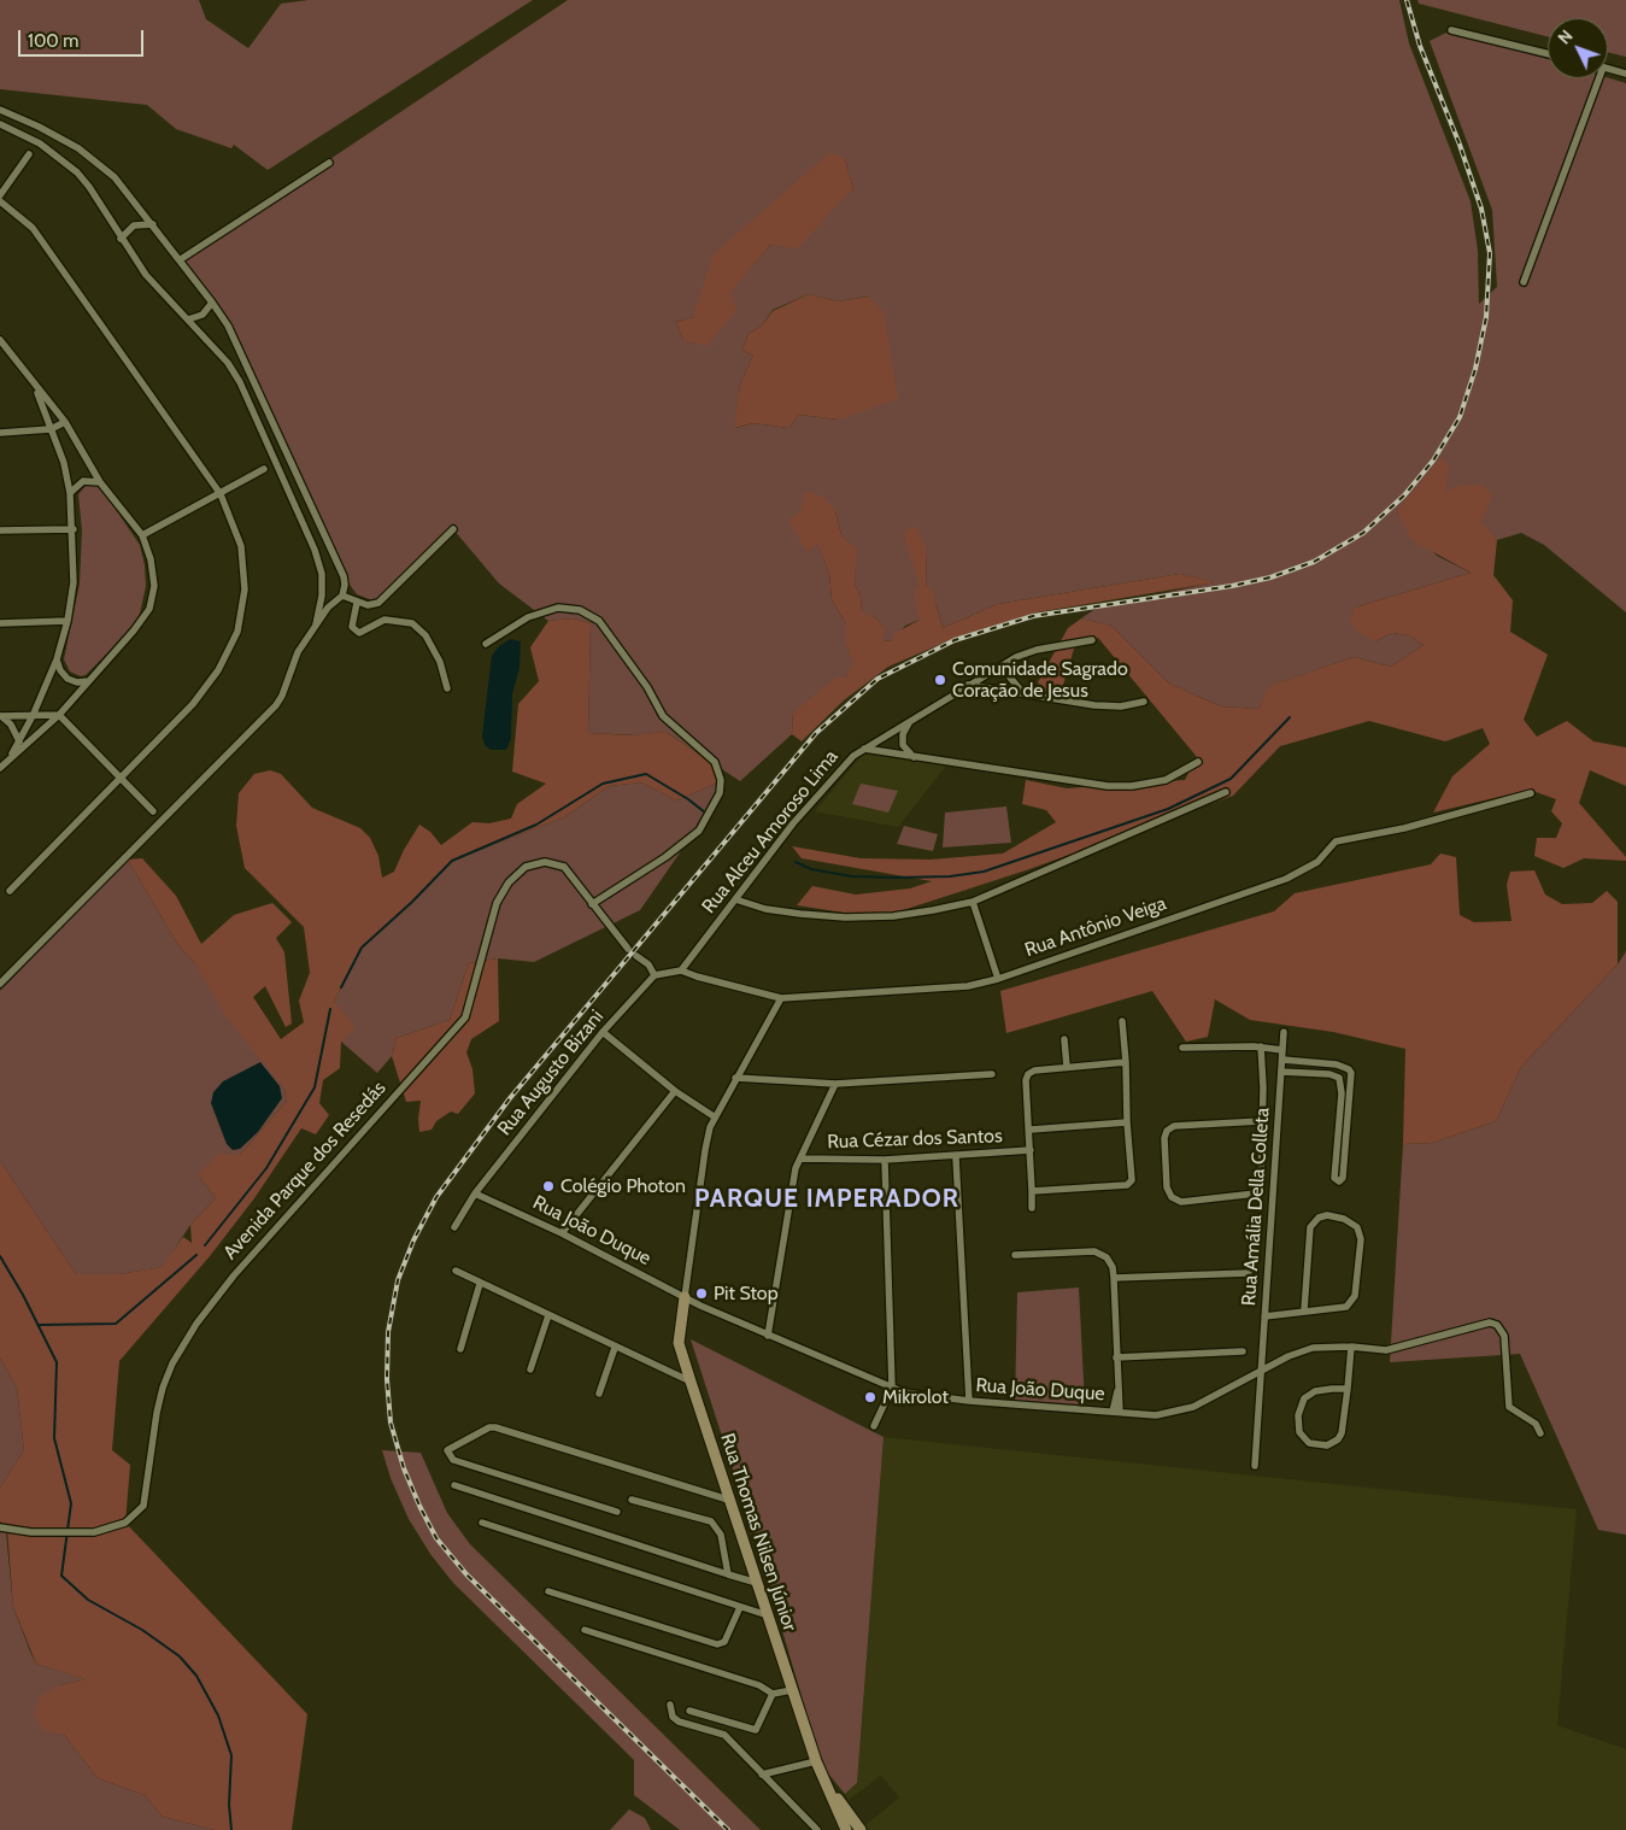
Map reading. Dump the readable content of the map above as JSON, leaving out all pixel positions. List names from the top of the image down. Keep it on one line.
{"streets":{"street":["Rua Alceu Amoroso Lima","Rua Antônio Veiga","Rua Augusto Bizani","Rua Cézar dos Santos","Avenida Parque dos Resedás","Rua Amália Della Colleta","Rua João Duque","Rua Thomas Nilsen Júnior"]},"crossings":[["Rua Alceu Amoroso Lima","Rua Antônio Veiga"],["Rua Antônio Veiga","Rua Augusto Bizani"],["Rua Augusto Bizani","Rua João Duque"],["Rua Amália Della Colleta","Rua João Duque"],["Rua João Duque","Rua Thomas Nilsen Júnior"]],"districts":["PARQUE IMPERADOR"],"places":["Comunidade Sagrado Coração de Jesus","Colégio Photon","Pit Stop","Mikrolot"],"scale_bar":"100 m","north":"top left"}
